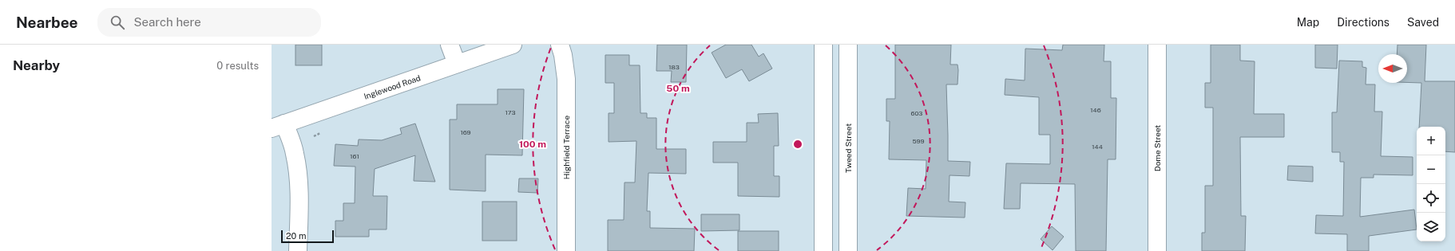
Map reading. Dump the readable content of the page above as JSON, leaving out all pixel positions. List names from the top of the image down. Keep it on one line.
{"streets":{"street":["Inglewood Road","Highfield Terrace","Tweed Street","Dome Street"]},"house_numbers":["183","146","173","603","169","599","144","161"],"scale_bar":"20 m","north":"left","page":{"header":"Nearbee","search":"Search here","nav":["Map","Directions","Saved"],"heading":["Nearby","0 results"],"map_buttons":["+","−"],"scale":"20 m"},"rings":["50 m","100 m"]}
